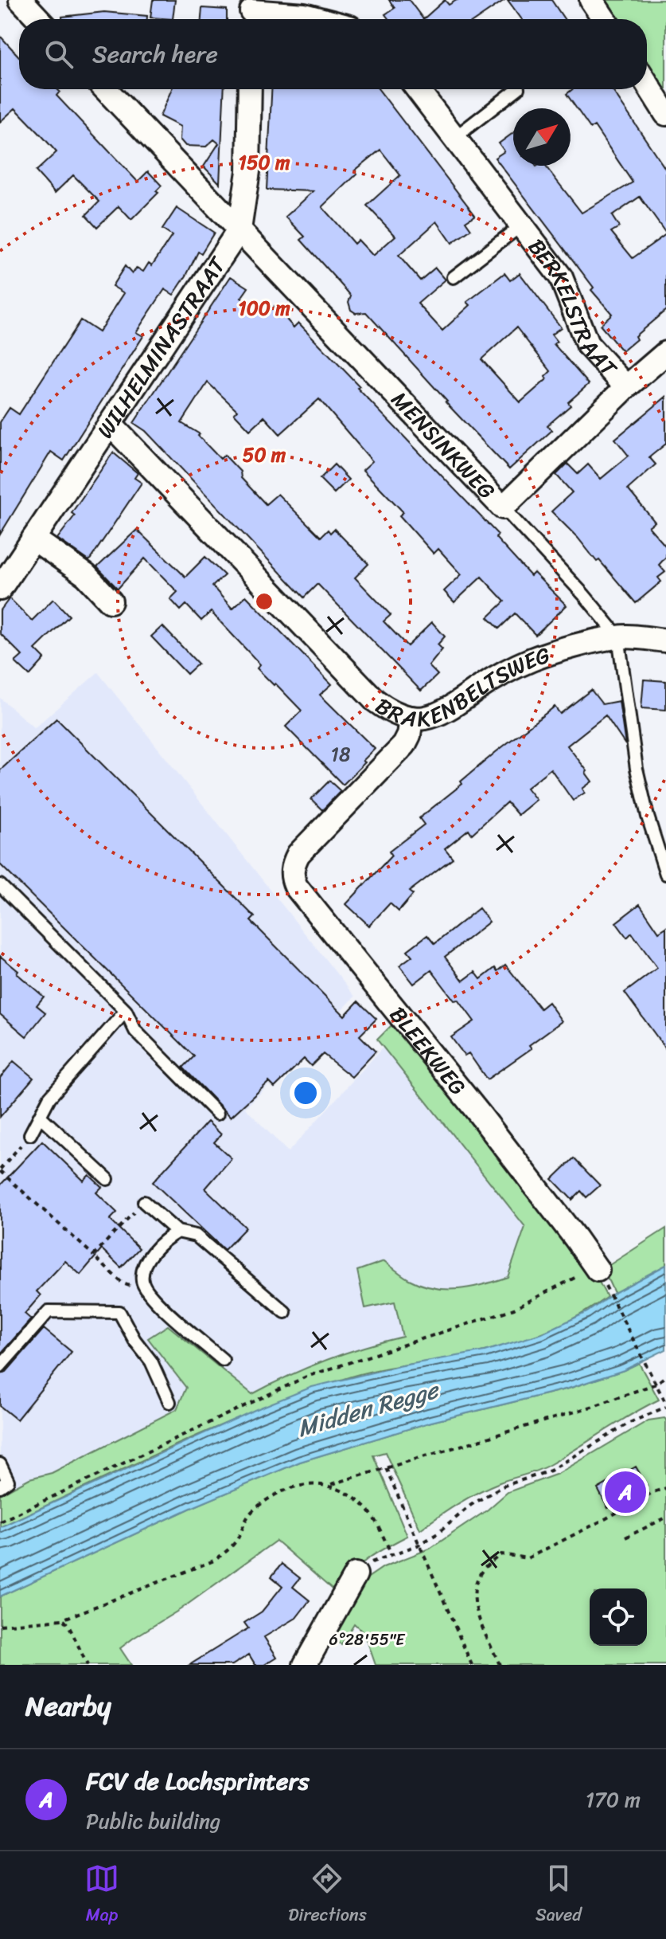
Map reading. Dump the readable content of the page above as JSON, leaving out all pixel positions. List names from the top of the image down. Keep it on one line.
{"streets":{"street":["BERKELSTRAAT","WILHELMINASTRAAT","MENSINKWEG","BRAKENBELTSWEG","BLEEKWEG"]},"crossings":[["WILHELMINASTRAAT","MENSINKWEG"],["WILHELMINASTRAAT","BRAKENBELTSWEG"],["MENSINKWEG","BRAKENBELTSWEG"],["BRAKENBELTSWEG","BLEEKWEG"]],"water":["Midden Regge"],"house_numbers":["18"],"north":"top right","page":{"search":"Search here","pins":"A","heading":"Nearby","list":[{"mark":"A","name":"FCV de Lochsprinters","note":"Public building","value":"170 m"}],"nav":["Map","Directions","Saved"]},"coordinates":["6°28'55\"E"],"rings":["150 m","100 m","50 m"]}
